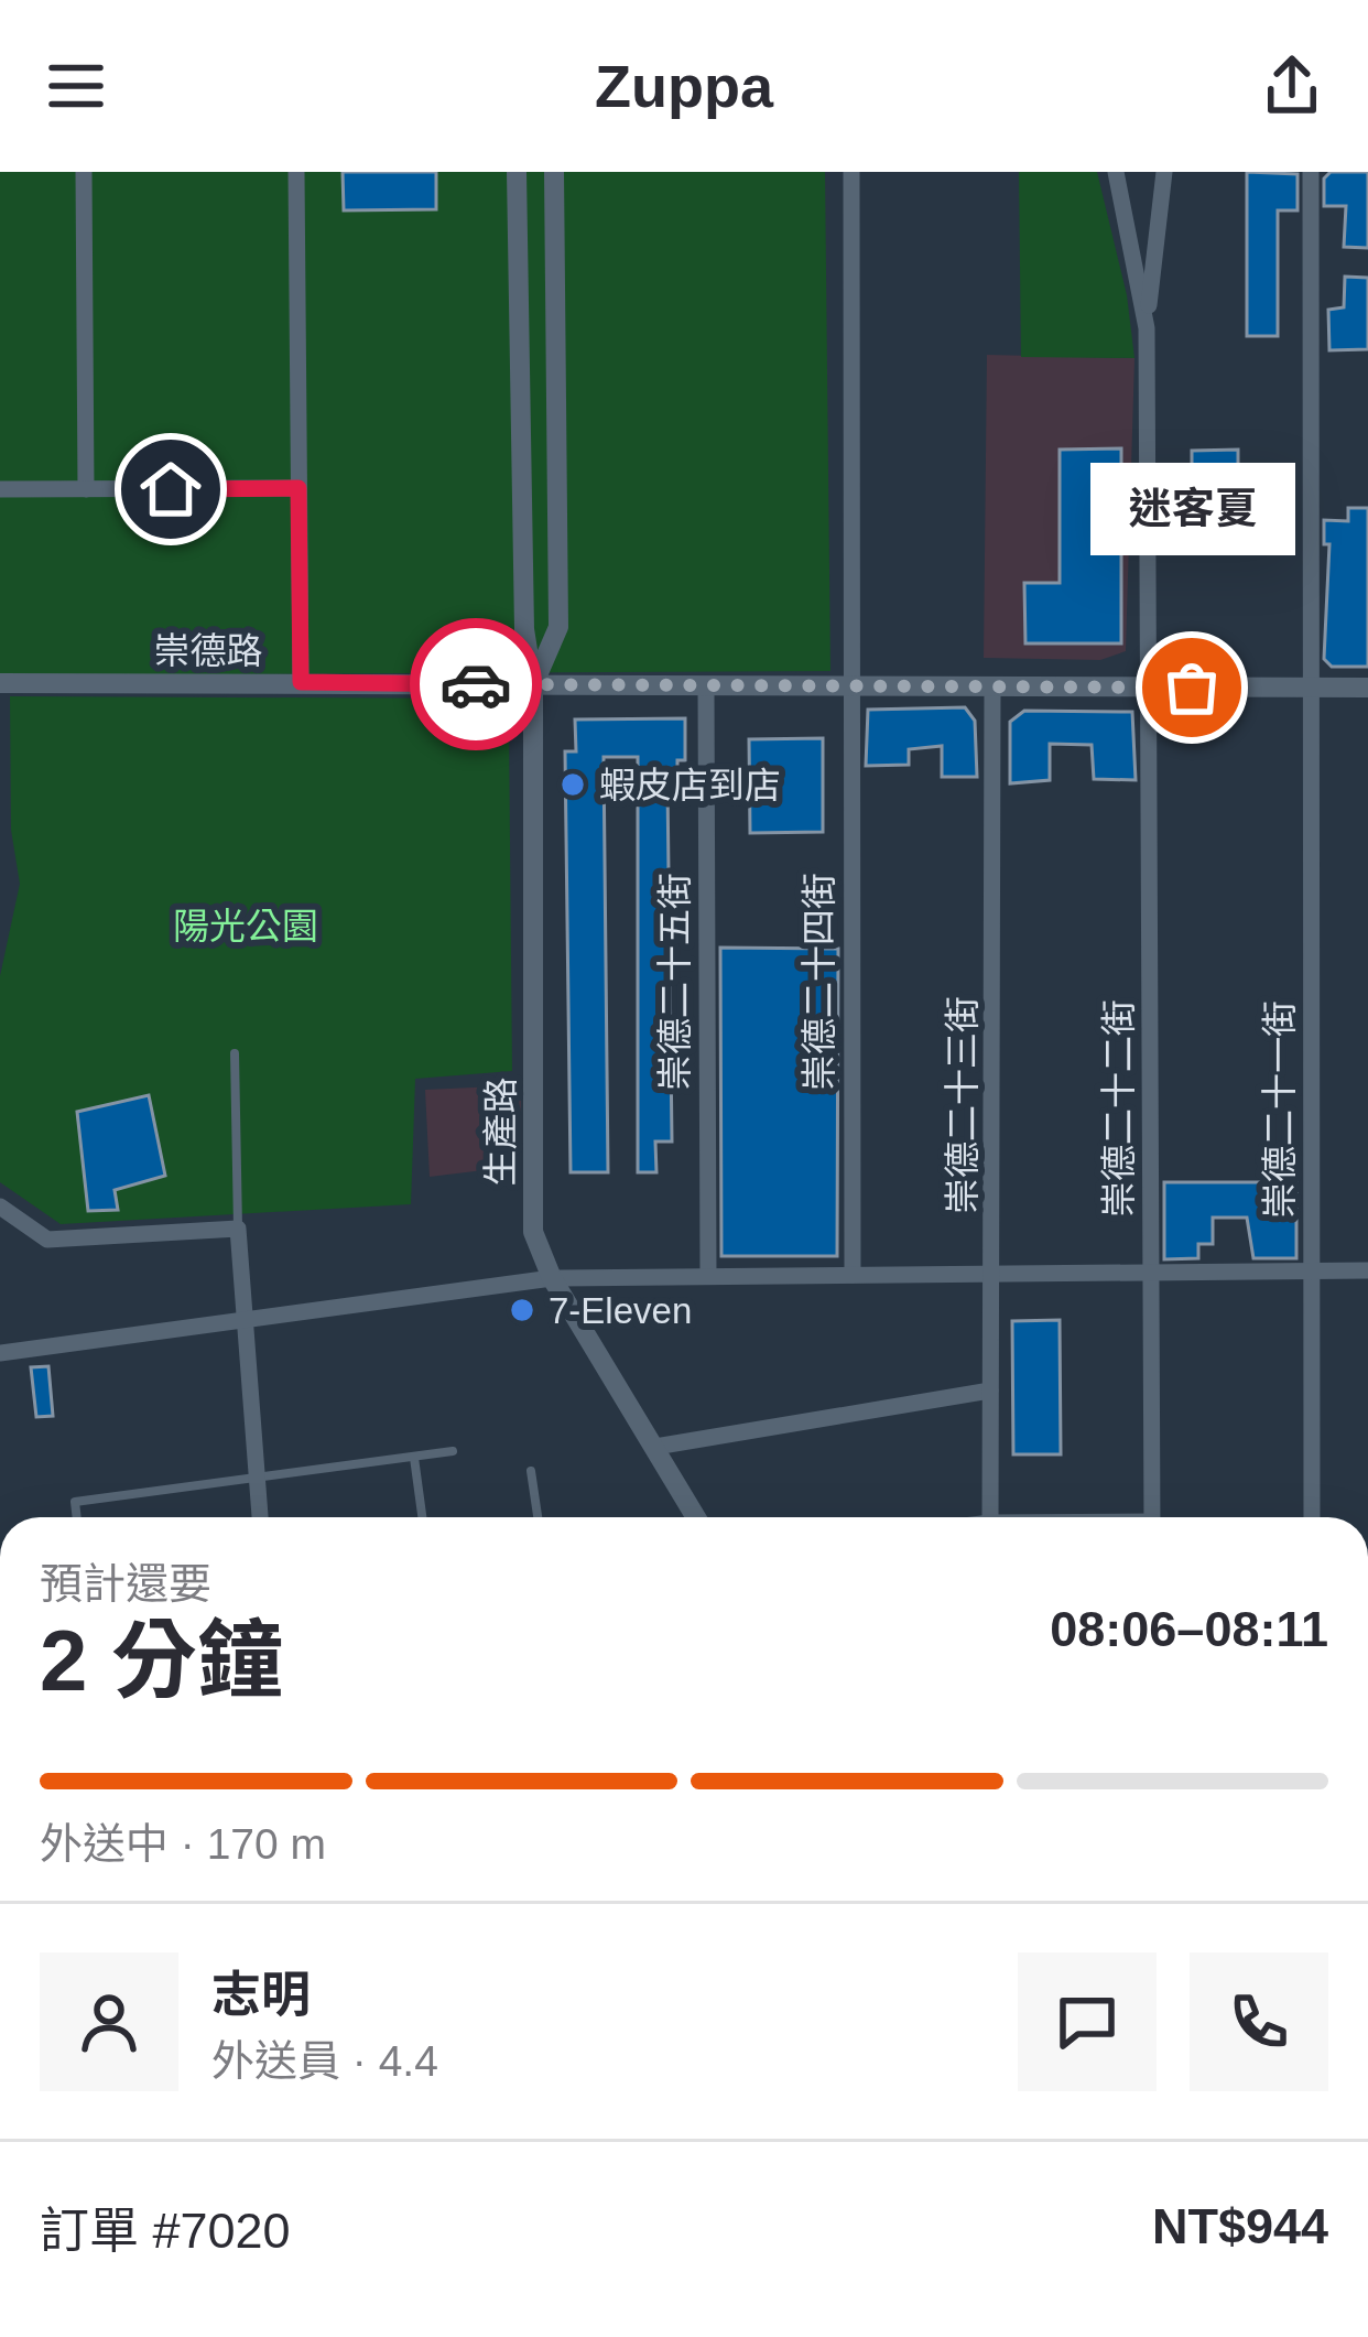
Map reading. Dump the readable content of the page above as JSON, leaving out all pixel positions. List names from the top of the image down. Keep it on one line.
{"streets":{"street":["崇德路","崇德二十五街","崇德二十四街","崇德二十三街","崇德二十二街","崇德二十一街","生產路"]},"crossings":[["崇德路","崇德二十五街"],["崇德路","崇德二十四街"],["崇德路","崇德二十三街"],["崇德路","崇德二十二街"],["崇德路","崇德二十一街"],["崇德路","生產路"]],"parks":["陽光公園"],"places":["迷客夏","蝦皮店到店","7-Eleven"],"page":{"header":"Zuppa","bubble":"迷客夏","heading":["2 分鐘","預計還要","08:06–08:11"],"panel":["志明","外送員 · 4.4","訂單 #7020","NT$944"],"bar":"外送中 · 170 m"}}
